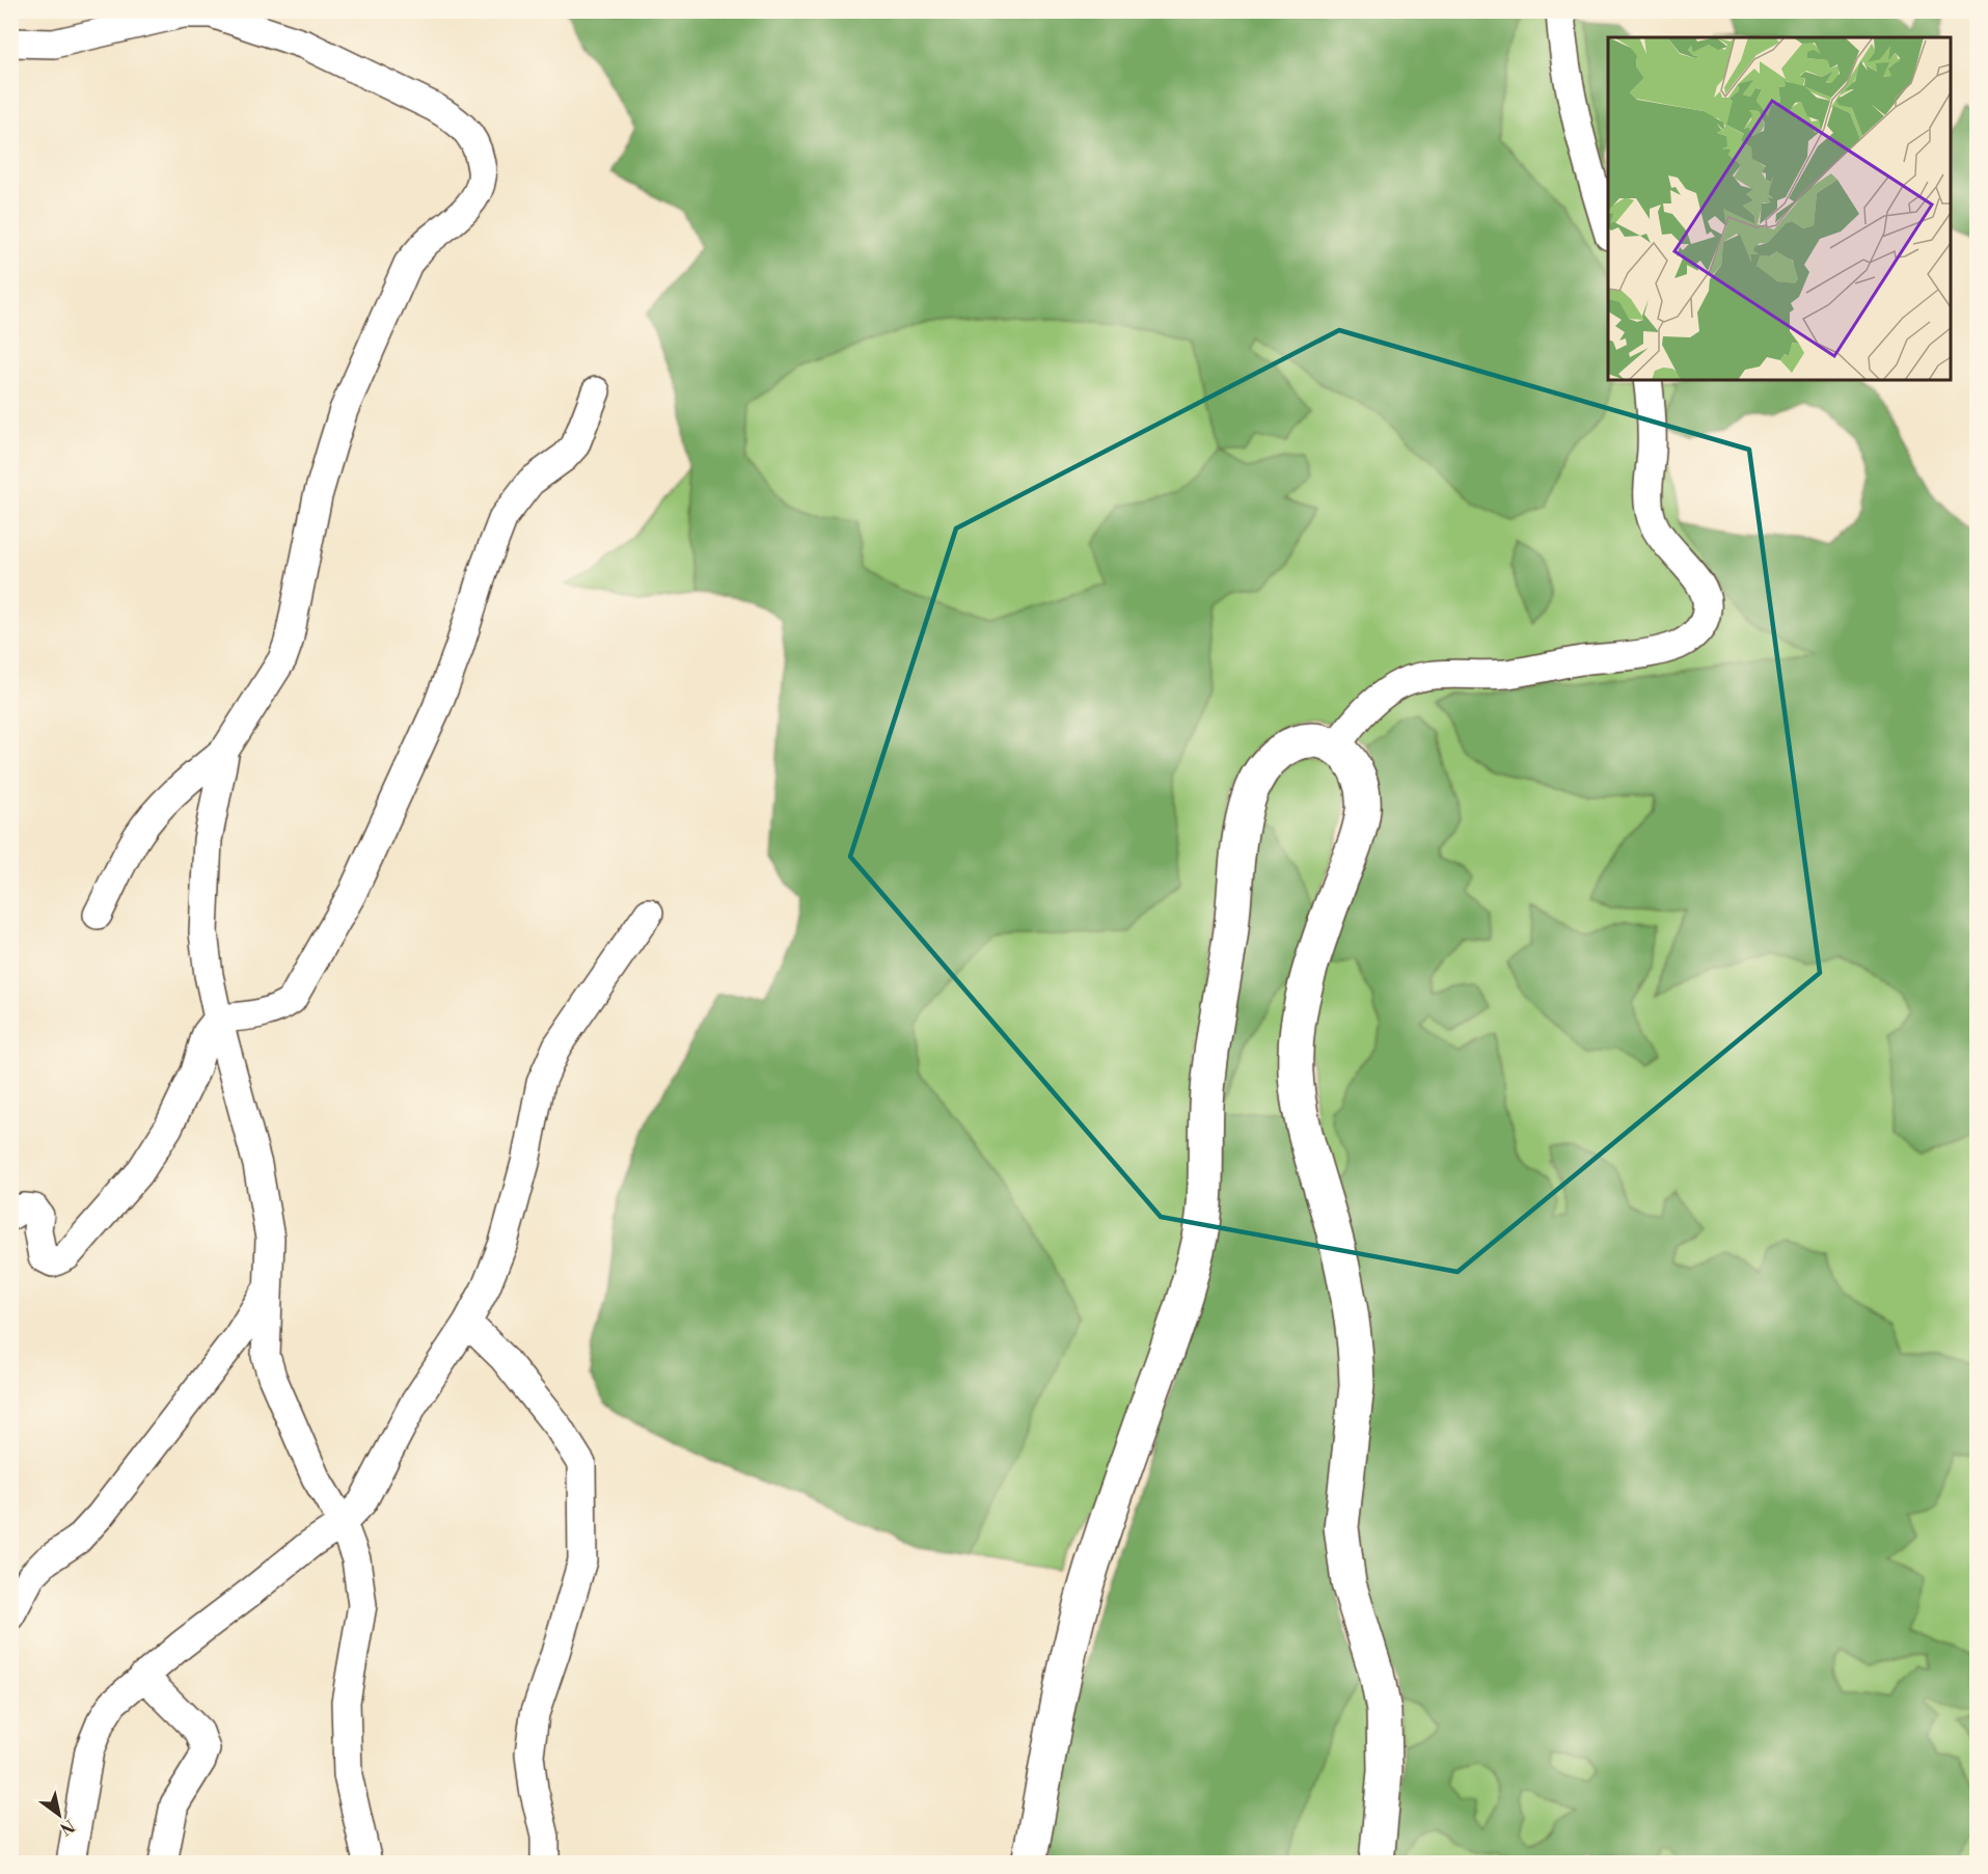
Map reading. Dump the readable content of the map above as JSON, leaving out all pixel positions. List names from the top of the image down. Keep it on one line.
{"north":"bottom right"}
